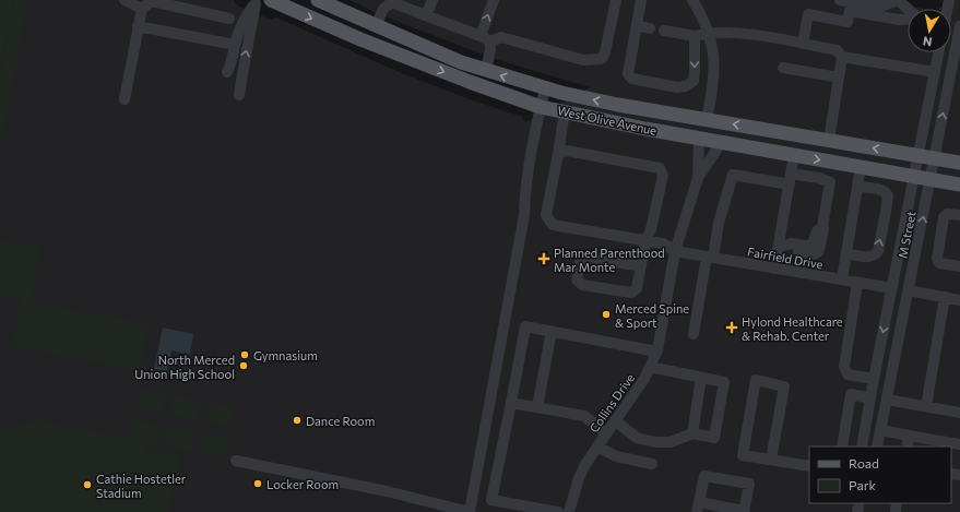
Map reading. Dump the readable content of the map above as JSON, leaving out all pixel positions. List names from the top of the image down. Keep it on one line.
{"streets":{"main road":["West Olive Avenue"],"street":["M Street","Fairfield Drive","Collins Drive"]},"crossings":[["West Olive Avenue","M Street"],["West Olive Avenue","Fairfield Drive"],["West Olive Avenue","Collins Drive"],["M Street","Fairfield Drive"],["Fairfield Drive","Collins Drive"]],"places":{"health":["Planned Parenthood Mar Monte","Hylond Healthcare & Rehab. Center"],"other":["Merced Spine & Sport","Gymnasium","North Merced Union High School","Dance Room","Locker Room","Cathie Hostetler Stadium"]},"legend":["Road","Park"],"north":"bottom"}
